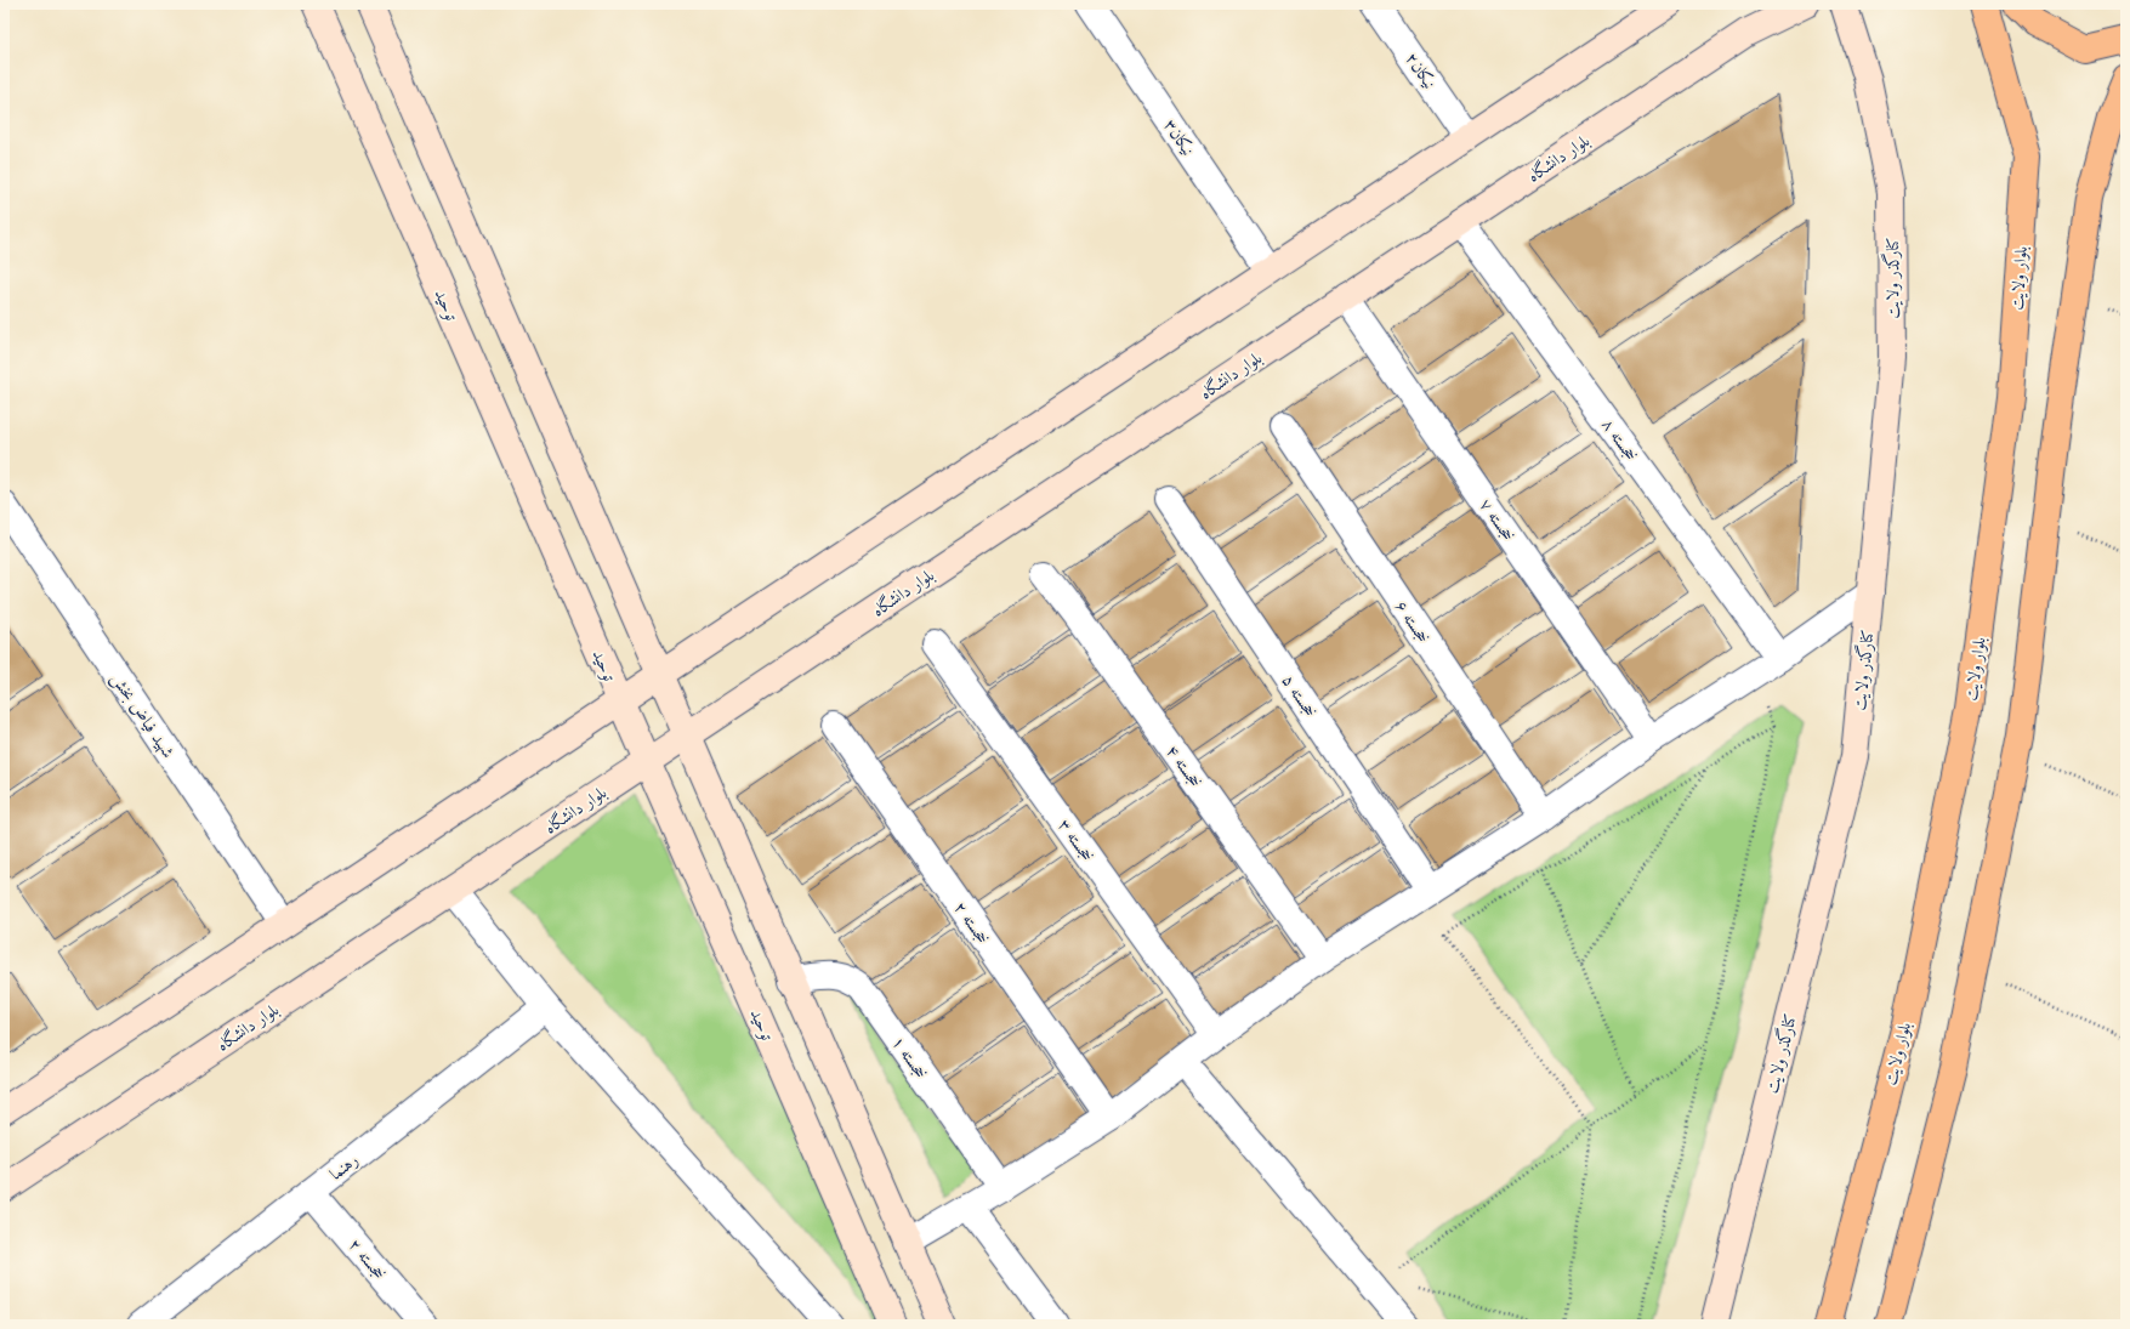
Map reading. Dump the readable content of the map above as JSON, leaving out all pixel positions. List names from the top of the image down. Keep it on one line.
{"streets":{"main road":["بلوار ولایت"],"street":["نیکان۲","نیکان۳","بلوار دانشگاه","کنارگذر ولایت","توحید","خجسته ۸","خجسته ۷","خجسته ۶","خجسته ۵","شهید فیاض بخش","خجسته ۴","خجسته ۳","خجسته ۲","خجسته ۱","رهنما"]},"crossings":[["بلوار دانشگاه","توحید"],["بلوار دانشگاه","خجسته ۸"],["بلوار دانشگاه","خجسته ۷"],["خجسته ۲","رهنما"]]}
